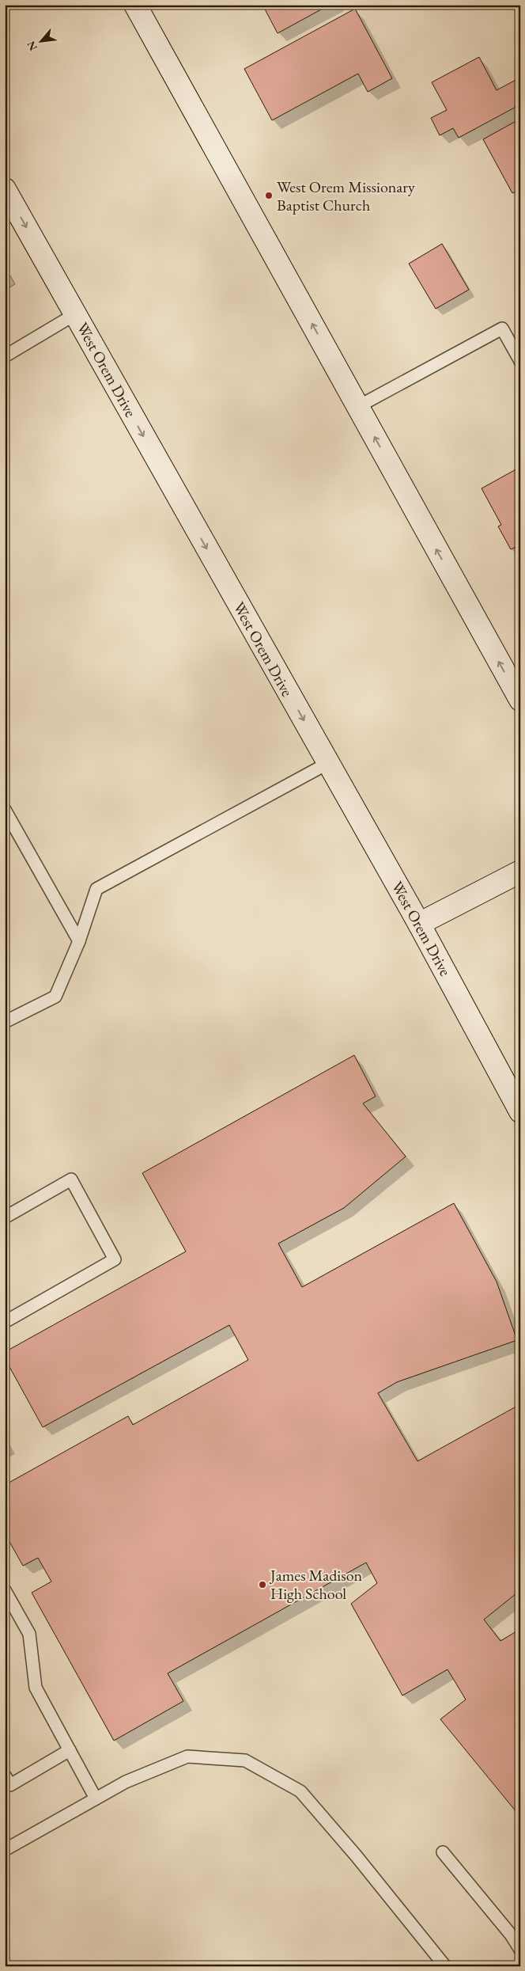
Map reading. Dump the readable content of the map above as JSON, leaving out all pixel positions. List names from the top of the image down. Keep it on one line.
{"streets":{"main road":["West Orem Drive"]},"one_way":["West Orem Drive"],"places":["West Orem Missionary Baptist Church","James Madison High School"],"north":"bottom left"}
